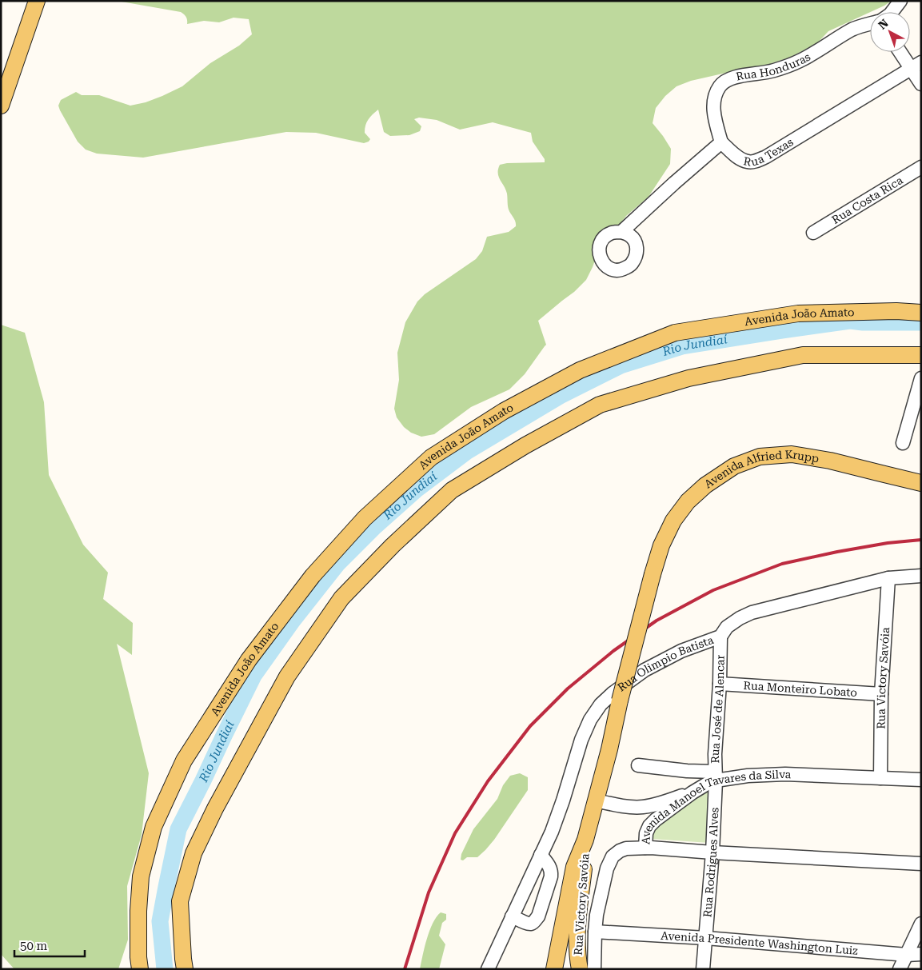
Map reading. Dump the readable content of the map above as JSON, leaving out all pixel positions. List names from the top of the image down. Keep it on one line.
{"streets":{"main road":["Avenida João Amato","Avenida Alfried Krupp","Rua Victory Savóia"],"street":["Rua Honduras","Rua Texas","Rua Costa Rica","Rua Olimpio Batista","Rua Monteiro Lobato","Rua José de Alencar","Avenida Manoel Tavares da Silva","Rua Rodrigues Alves","Avenida Presidente Washington Luiz"]},"crossings":[["Rua Honduras","Rua Texas"],["Avenida Alfried Krupp","Rua Victory Savóia"],["Rua Olimpio Batista","Rua Victory Savóia"],["Rua Olimpio Batista","Rua José de Alencar"],["Rua Victory Savóia","Rua Monteiro Lobato"],["Rua Victory Savóia","Avenida Manoel Tavares da Silva"],["Rua Monteiro Lobato","Rua José de Alencar"],["Rua José de Alencar","Avenida Manoel Tavares da Silva"],["Rua José de Alencar","Rua Rodrigues Alves"],["Avenida Manoel Tavares da Silva","Rua Rodrigues Alves"],["Avenida Manoel Tavares da Silva","Avenida Presidente Washington Luiz"],["Rua Rodrigues Alves","Avenida Presidente Washington Luiz"]],"water":["Rio Jundiaí"],"scale_bar":"50 m","north":"top left"}
